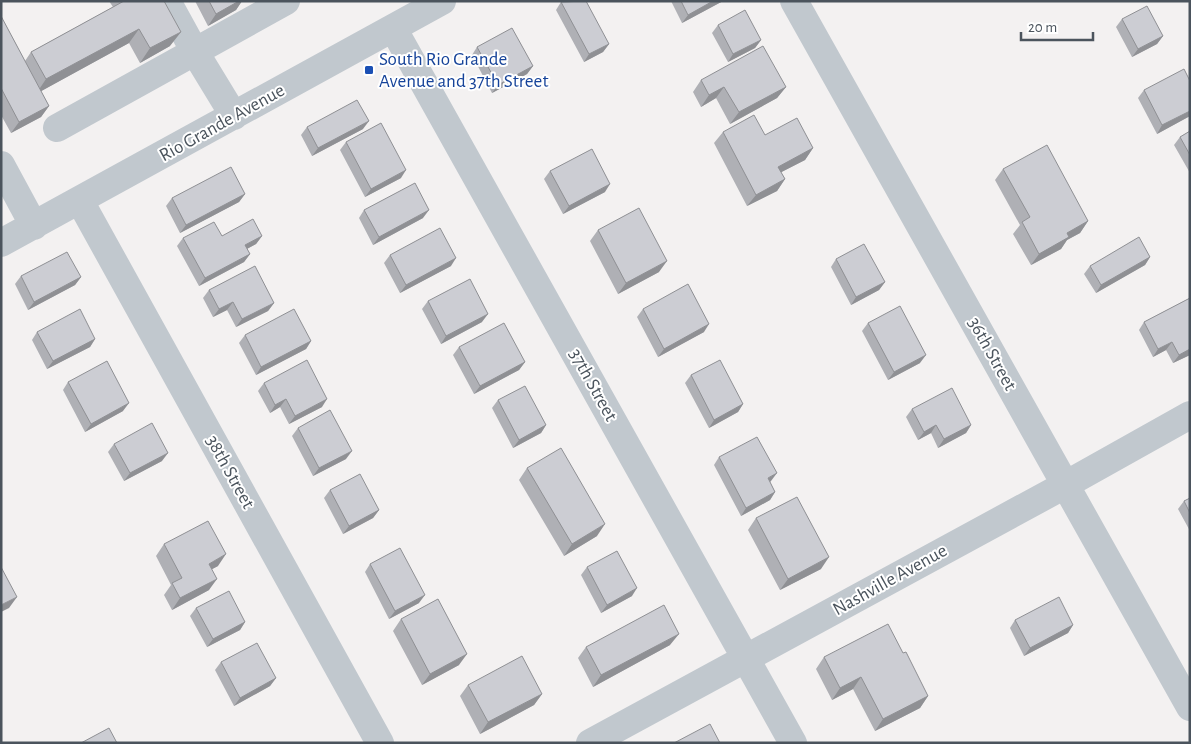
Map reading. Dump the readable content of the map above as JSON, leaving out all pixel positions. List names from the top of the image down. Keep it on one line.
{"streets":{"street":["Rio Grande Avenue","36th Street","37th Street","38th Street","Nashville Avenue"]},"crossings":[["Rio Grande Avenue","37th Street"],["Rio Grande Avenue","38th Street"],["36th Street","Nashville Avenue"],["37th Street","Nashville Avenue"]],"places":{"transit":["South Rio Grande Avenue and 37th Street"]},"scale_bar":"20 m"}
